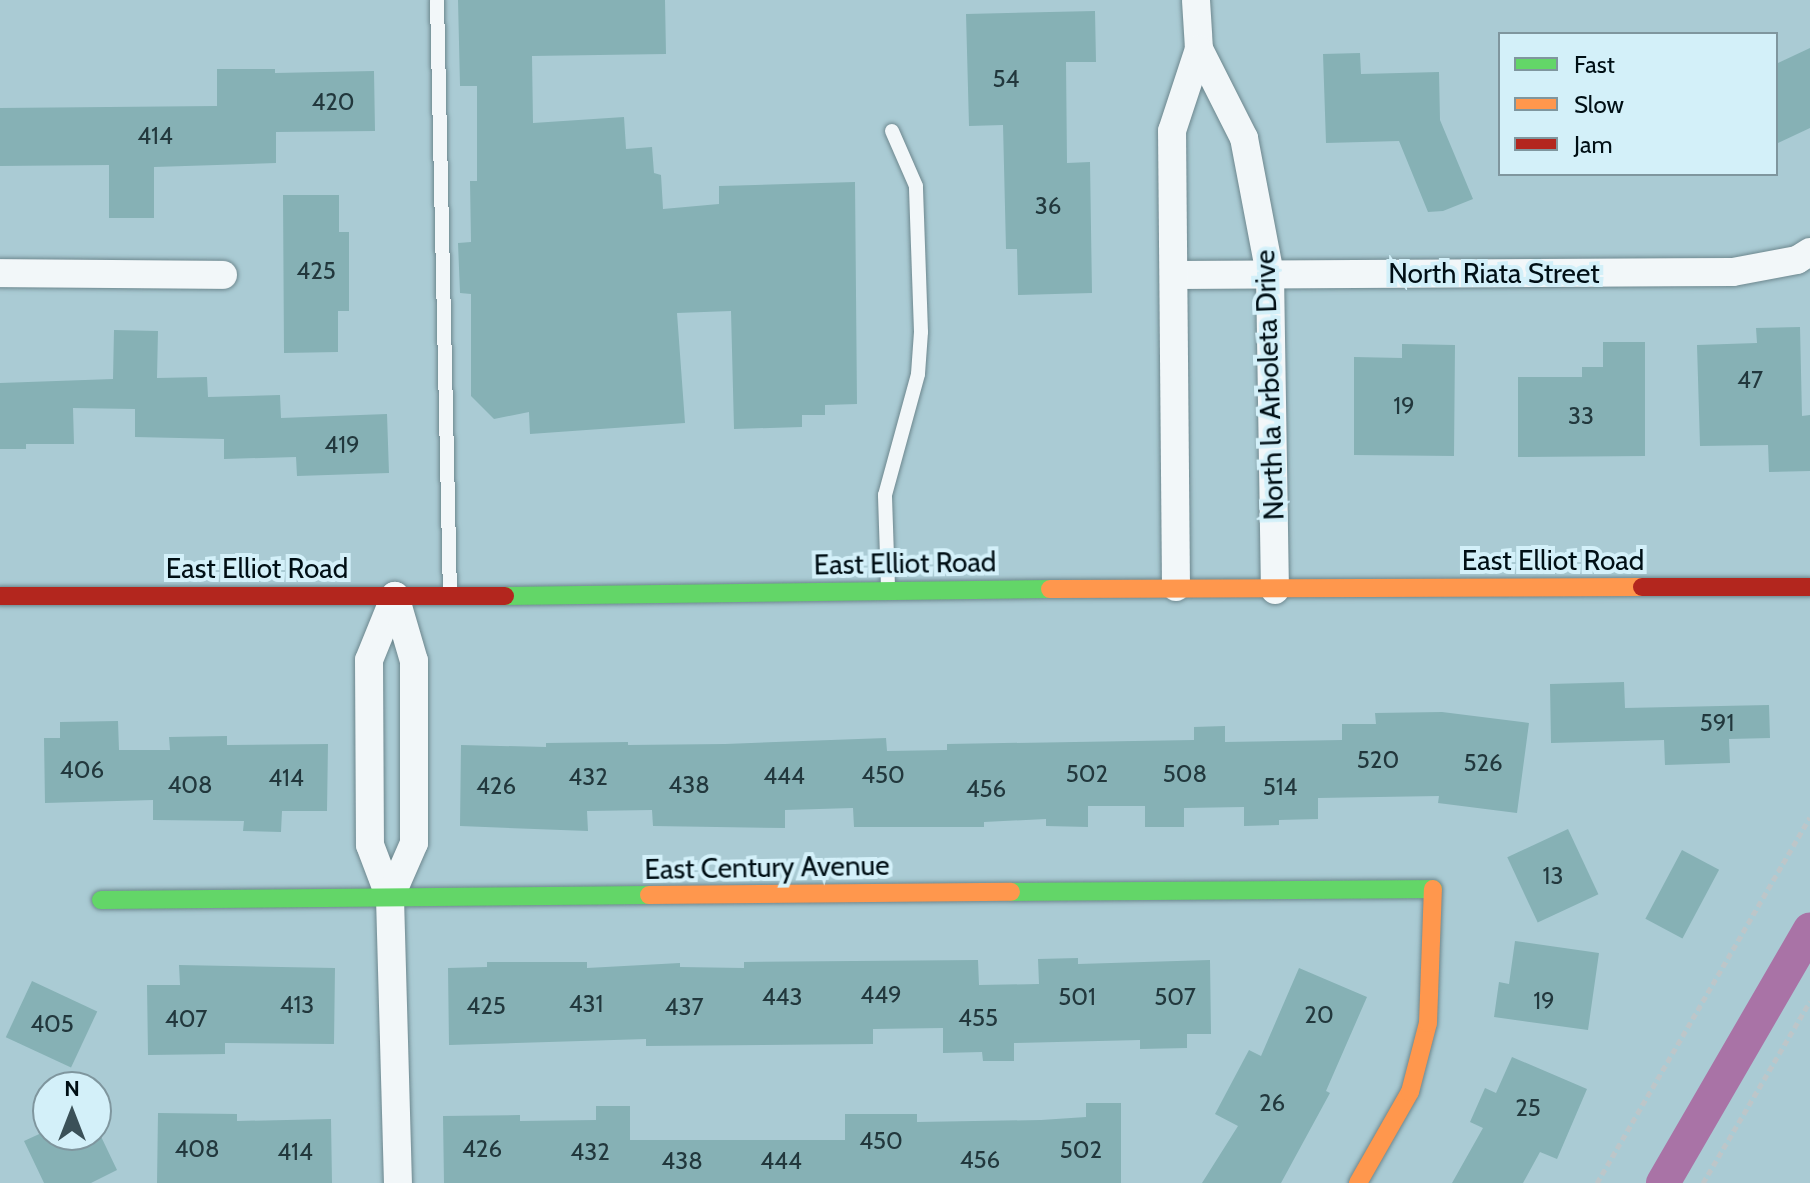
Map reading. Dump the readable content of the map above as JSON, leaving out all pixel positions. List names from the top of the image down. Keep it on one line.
{"streets":{"main road":["East Elliot Road","East Century Avenue"],"street":["North Riata Street","North la Arboleta Drive"]},"crossings":[["North Riata Street","North la Arboleta Drive"],["North la Arboleta Drive","East Elliot Road"]],"house_numbers":["54","420","414","36","425","47","19","33","419","591","520","526","406","502","508","450","444","432","414","408","438","426","514","456","13","449","443","501","507","19","431","413","425","437","20","455","407","405","26","25","450","408","426","502","414","432","456","438","444"],"legend":["Fast","Slow","Jam"],"north":"top"}
